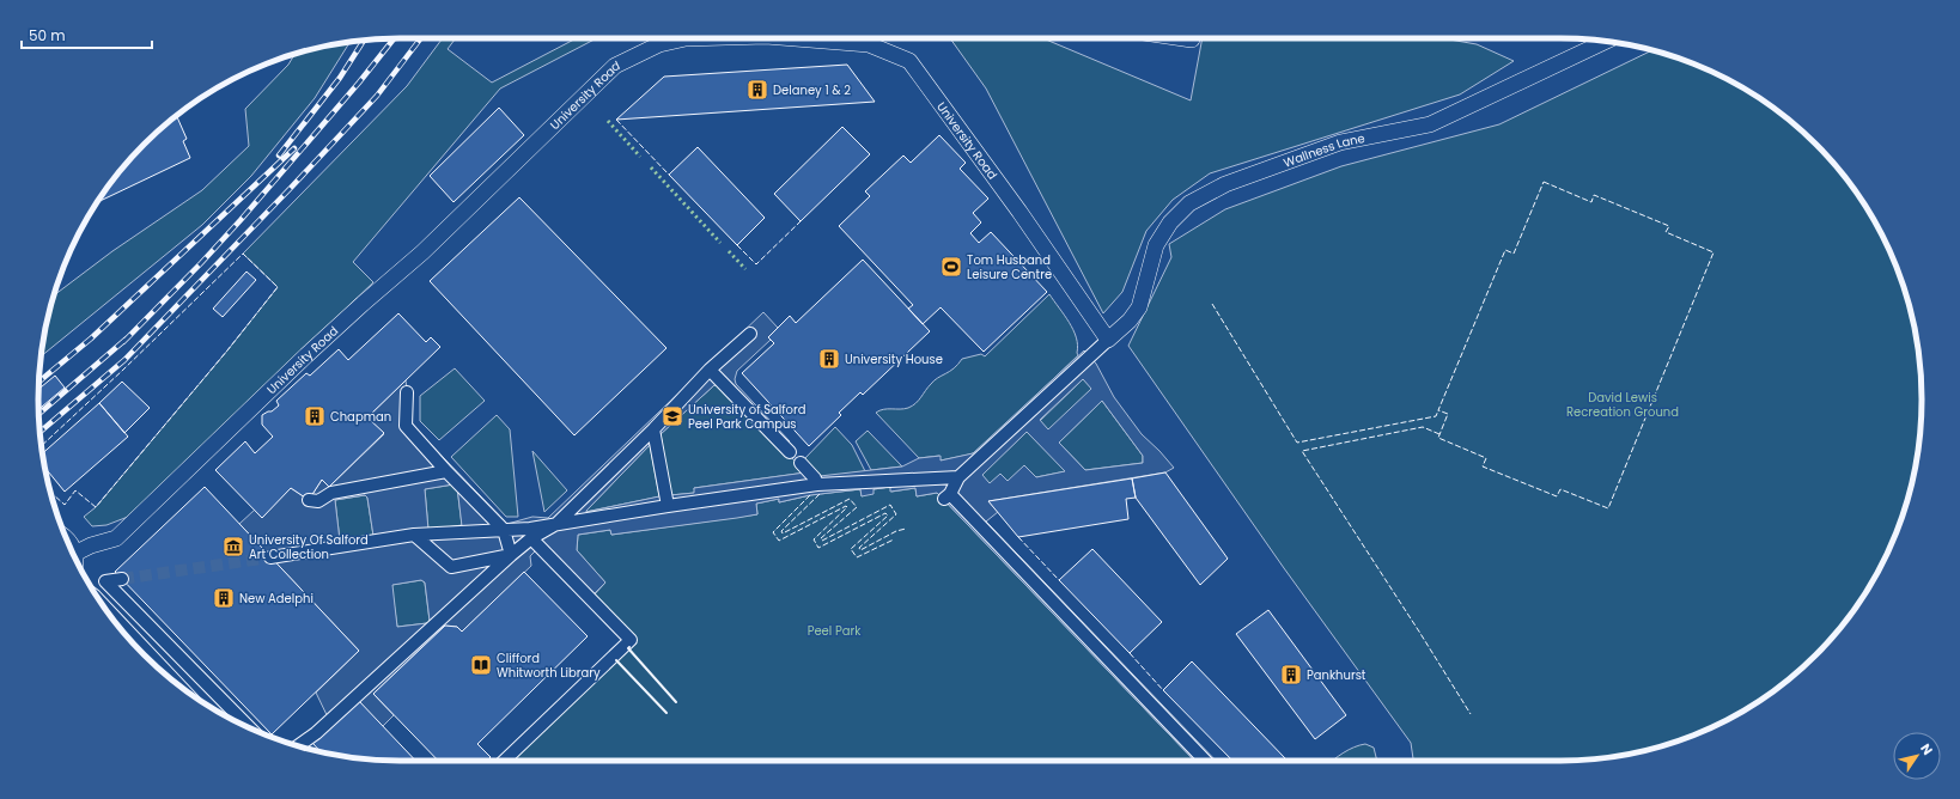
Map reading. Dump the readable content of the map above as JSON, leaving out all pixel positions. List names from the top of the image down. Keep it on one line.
{"streets":{"street":["University Road","Wallness Lane"]},"crossings":[["University Road","Wallness Lane"]],"parks":["David Lewis Recreation Ground","Peel Park"],"places":{"building":["Delaney 1 & 2","University House","Chapman","New Adelphi","Pankhurst"],"sports":["Tom Husband Leisure Centre"],"school or university":["University of Salford Peel Park Campus"],"museum":["University Of Salford Art Collection"],"library":["Clifford Whitworth Library"]},"scale_bar":"50 m","north":"top right"}
